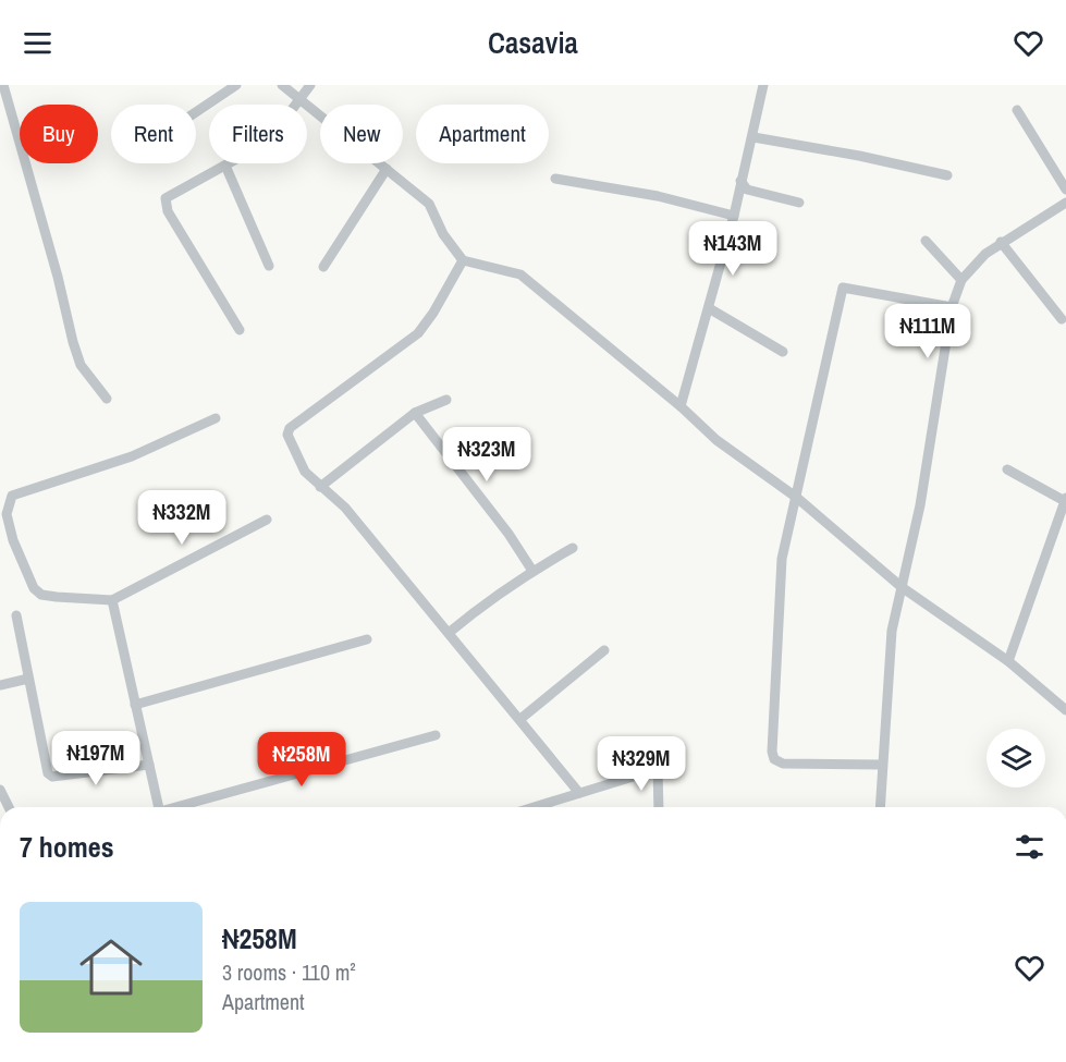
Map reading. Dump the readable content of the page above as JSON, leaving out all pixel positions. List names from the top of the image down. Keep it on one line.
{"page":{"header":"Casavia","chip":["Buy","Rent","Filters","New","Apartment"],"price":["₦143M","₦111M","₦323M","₦332M","₦197M","₦258M","₦329M"],"heading":"7 homes","list":[{"name":"₦258M","note":"3 rooms · 110 m² · Apartment"}]}}
